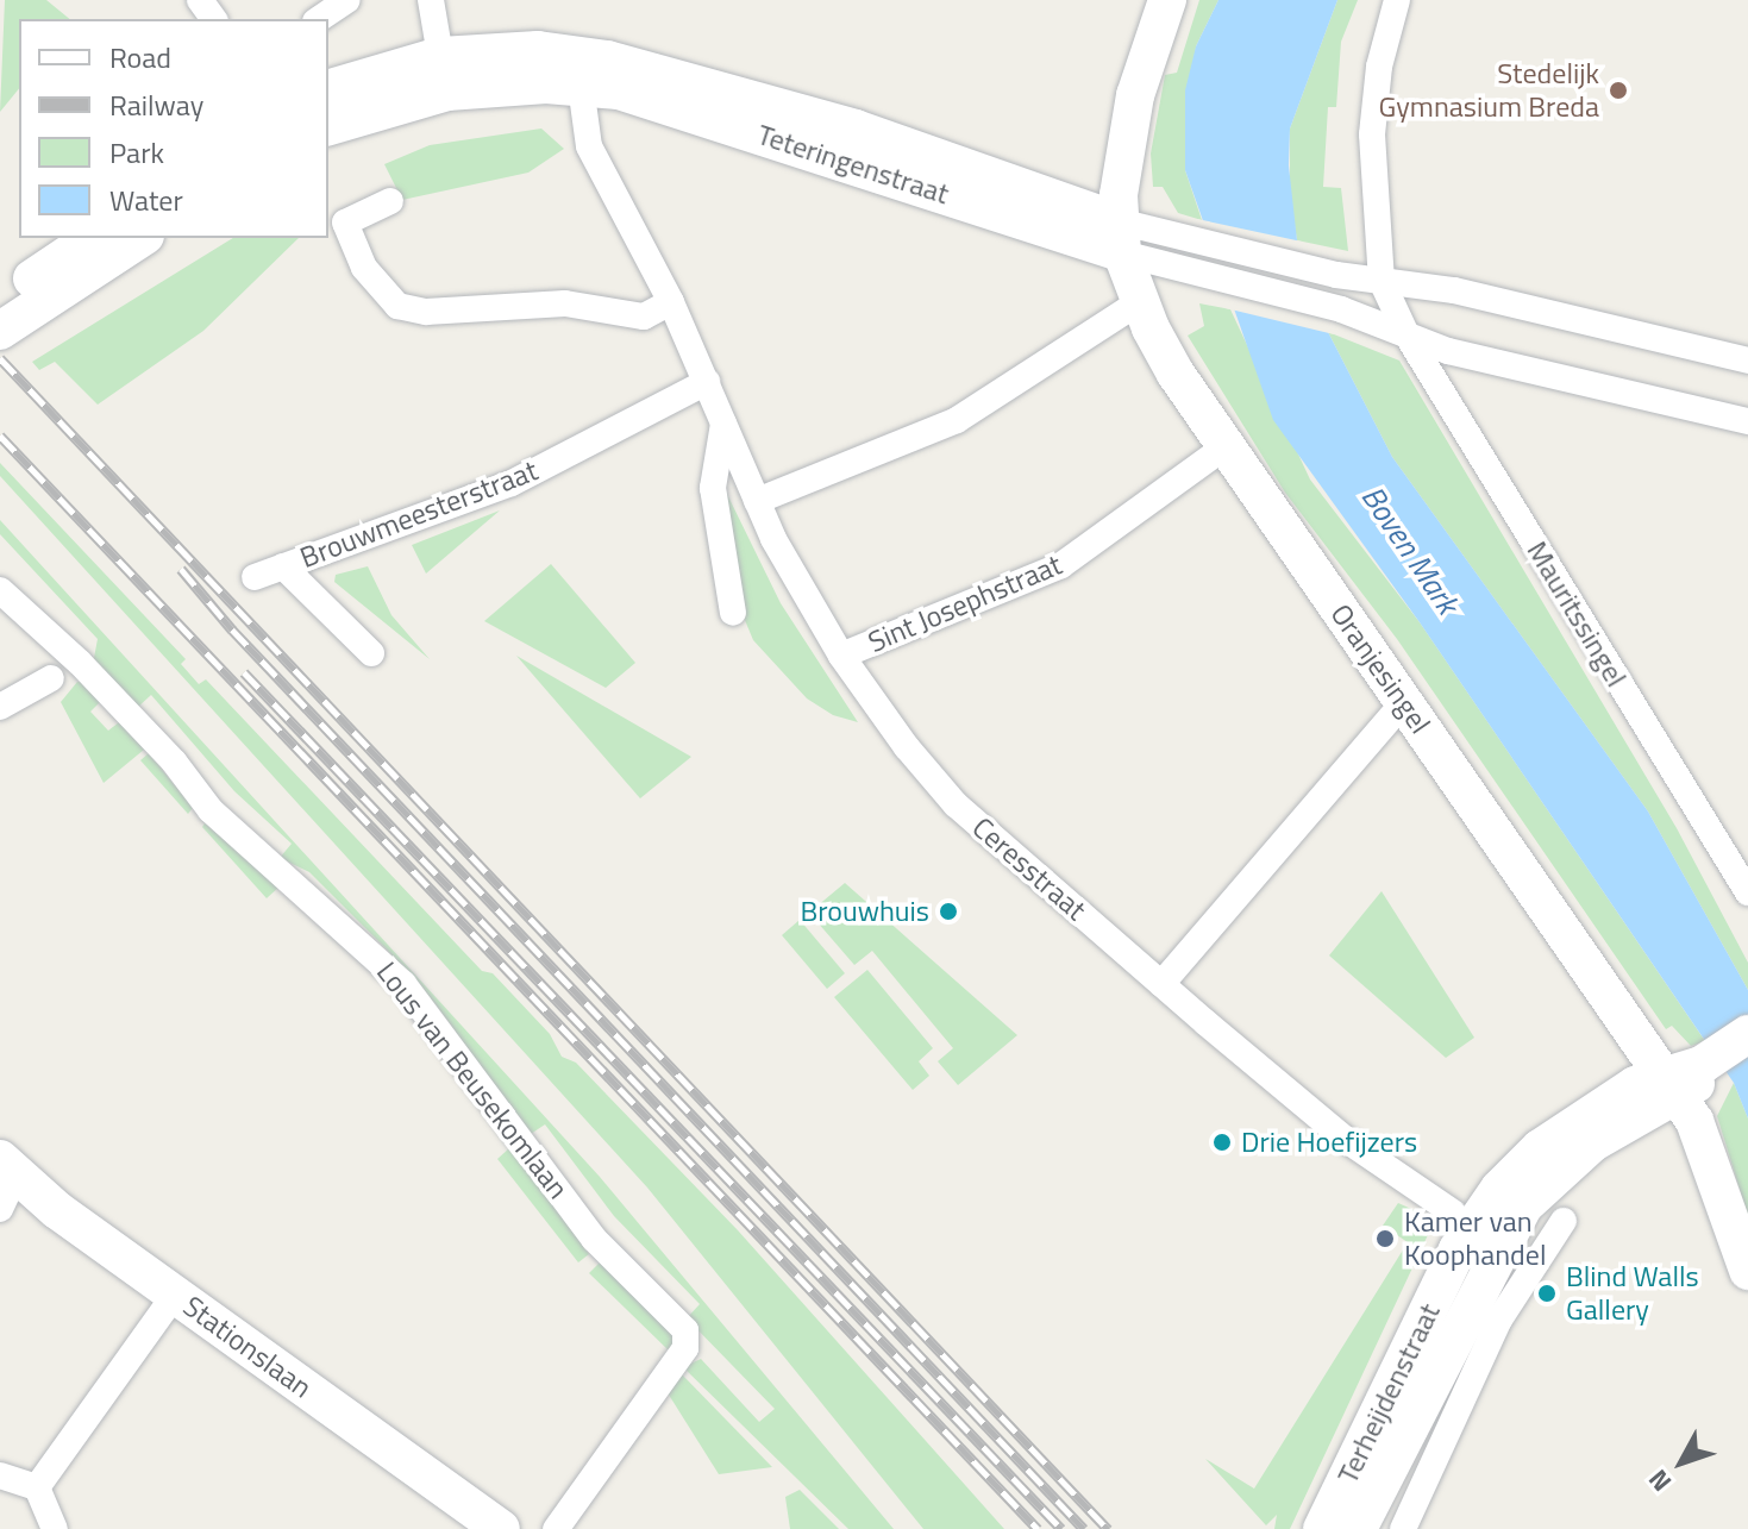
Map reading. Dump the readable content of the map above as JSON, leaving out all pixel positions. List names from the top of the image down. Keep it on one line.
{"streets":{"main road":["Teteringenstraat","Oranjesingel","Stationslaan","Terheijdenstraat"],"street":["Brouwmeesterstraat","Sint Josephstraat","Mauritssingel","Ceresstraat","Lous van Beusekomlaan"]},"crossings":[["Teteringenstraat","Oranjesingel"],["Teteringenstraat","Ceresstraat"],["Brouwmeesterstraat","Ceresstraat"],["Sint Josephstraat","Oranjesingel"],["Sint Josephstraat","Ceresstraat"],["Oranjesingel","Terheijdenstraat"]],"water":["Boven Mark"],"places":["Stedelijk Gymnasium Breda","Brouwhuis","Drie Hoefijzers","Kamer van Koophandel","Blind Walls Gallery"],"legend":["Road","Railway","Park","Water"],"north":"bottom left"}
